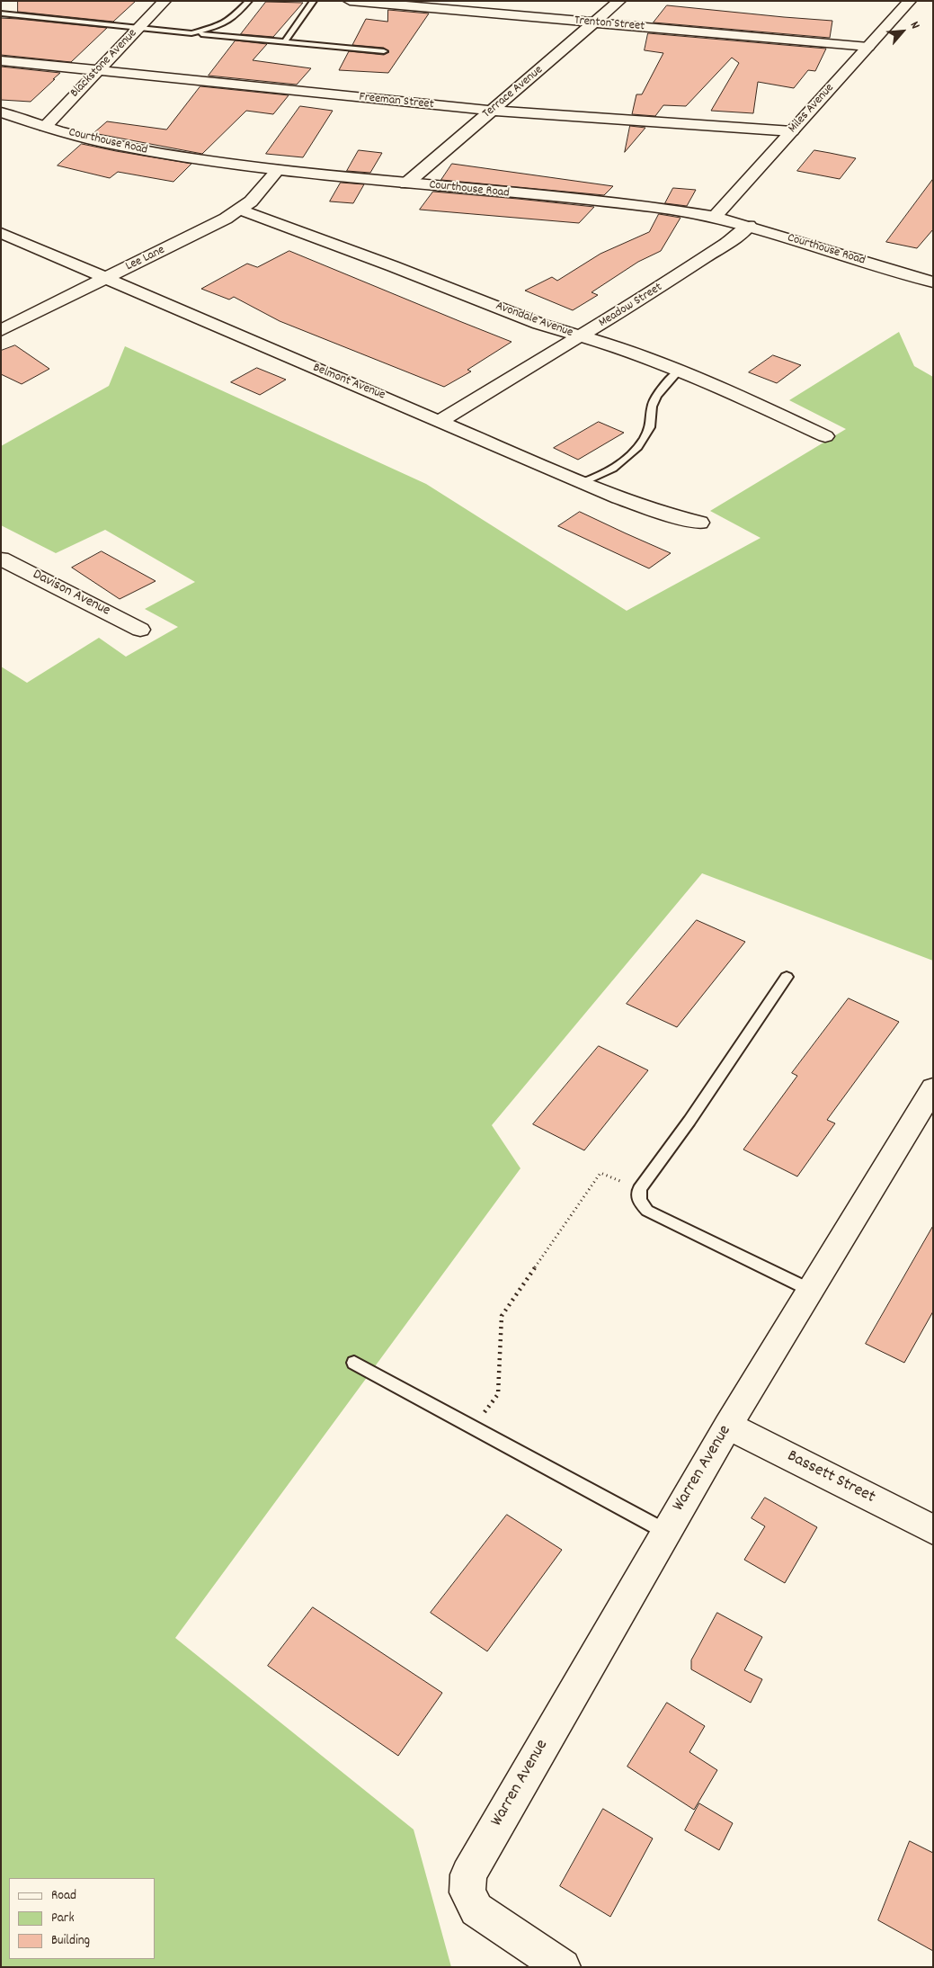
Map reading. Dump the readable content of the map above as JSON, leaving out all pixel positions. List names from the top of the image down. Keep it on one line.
{"streets":{"street":["Trenton Street","Blackstone Avenue","Terrace Avenue","Freeman Street","Miles Avenue","Courthouse Road","Lee Lane","Meadow Street","Avondale Avenue","Belmont Avenue","Davison Avenue","Warren Avenue","Bassett Street"]},"crossings":[["Trenton Street","Terrace Avenue"],["Trenton Street","Miles Avenue"],["Blackstone Avenue","Freeman Street"],["Blackstone Avenue","Courthouse Road"],["Terrace Avenue","Freeman Street"],["Terrace Avenue","Courthouse Road"],["Freeman Street","Miles Avenue"],["Miles Avenue","Courthouse Road"],["Courthouse Road","Lee Lane"],["Courthouse Road","Meadow Street"],["Lee Lane","Avondale Avenue"],["Lee Lane","Belmont Avenue"],["Meadow Street","Avondale Avenue"],["Meadow Street","Belmont Avenue"],["Warren Avenue","Bassett Street"]],"legend":["Road","Park","Building"],"north":"top right"}
